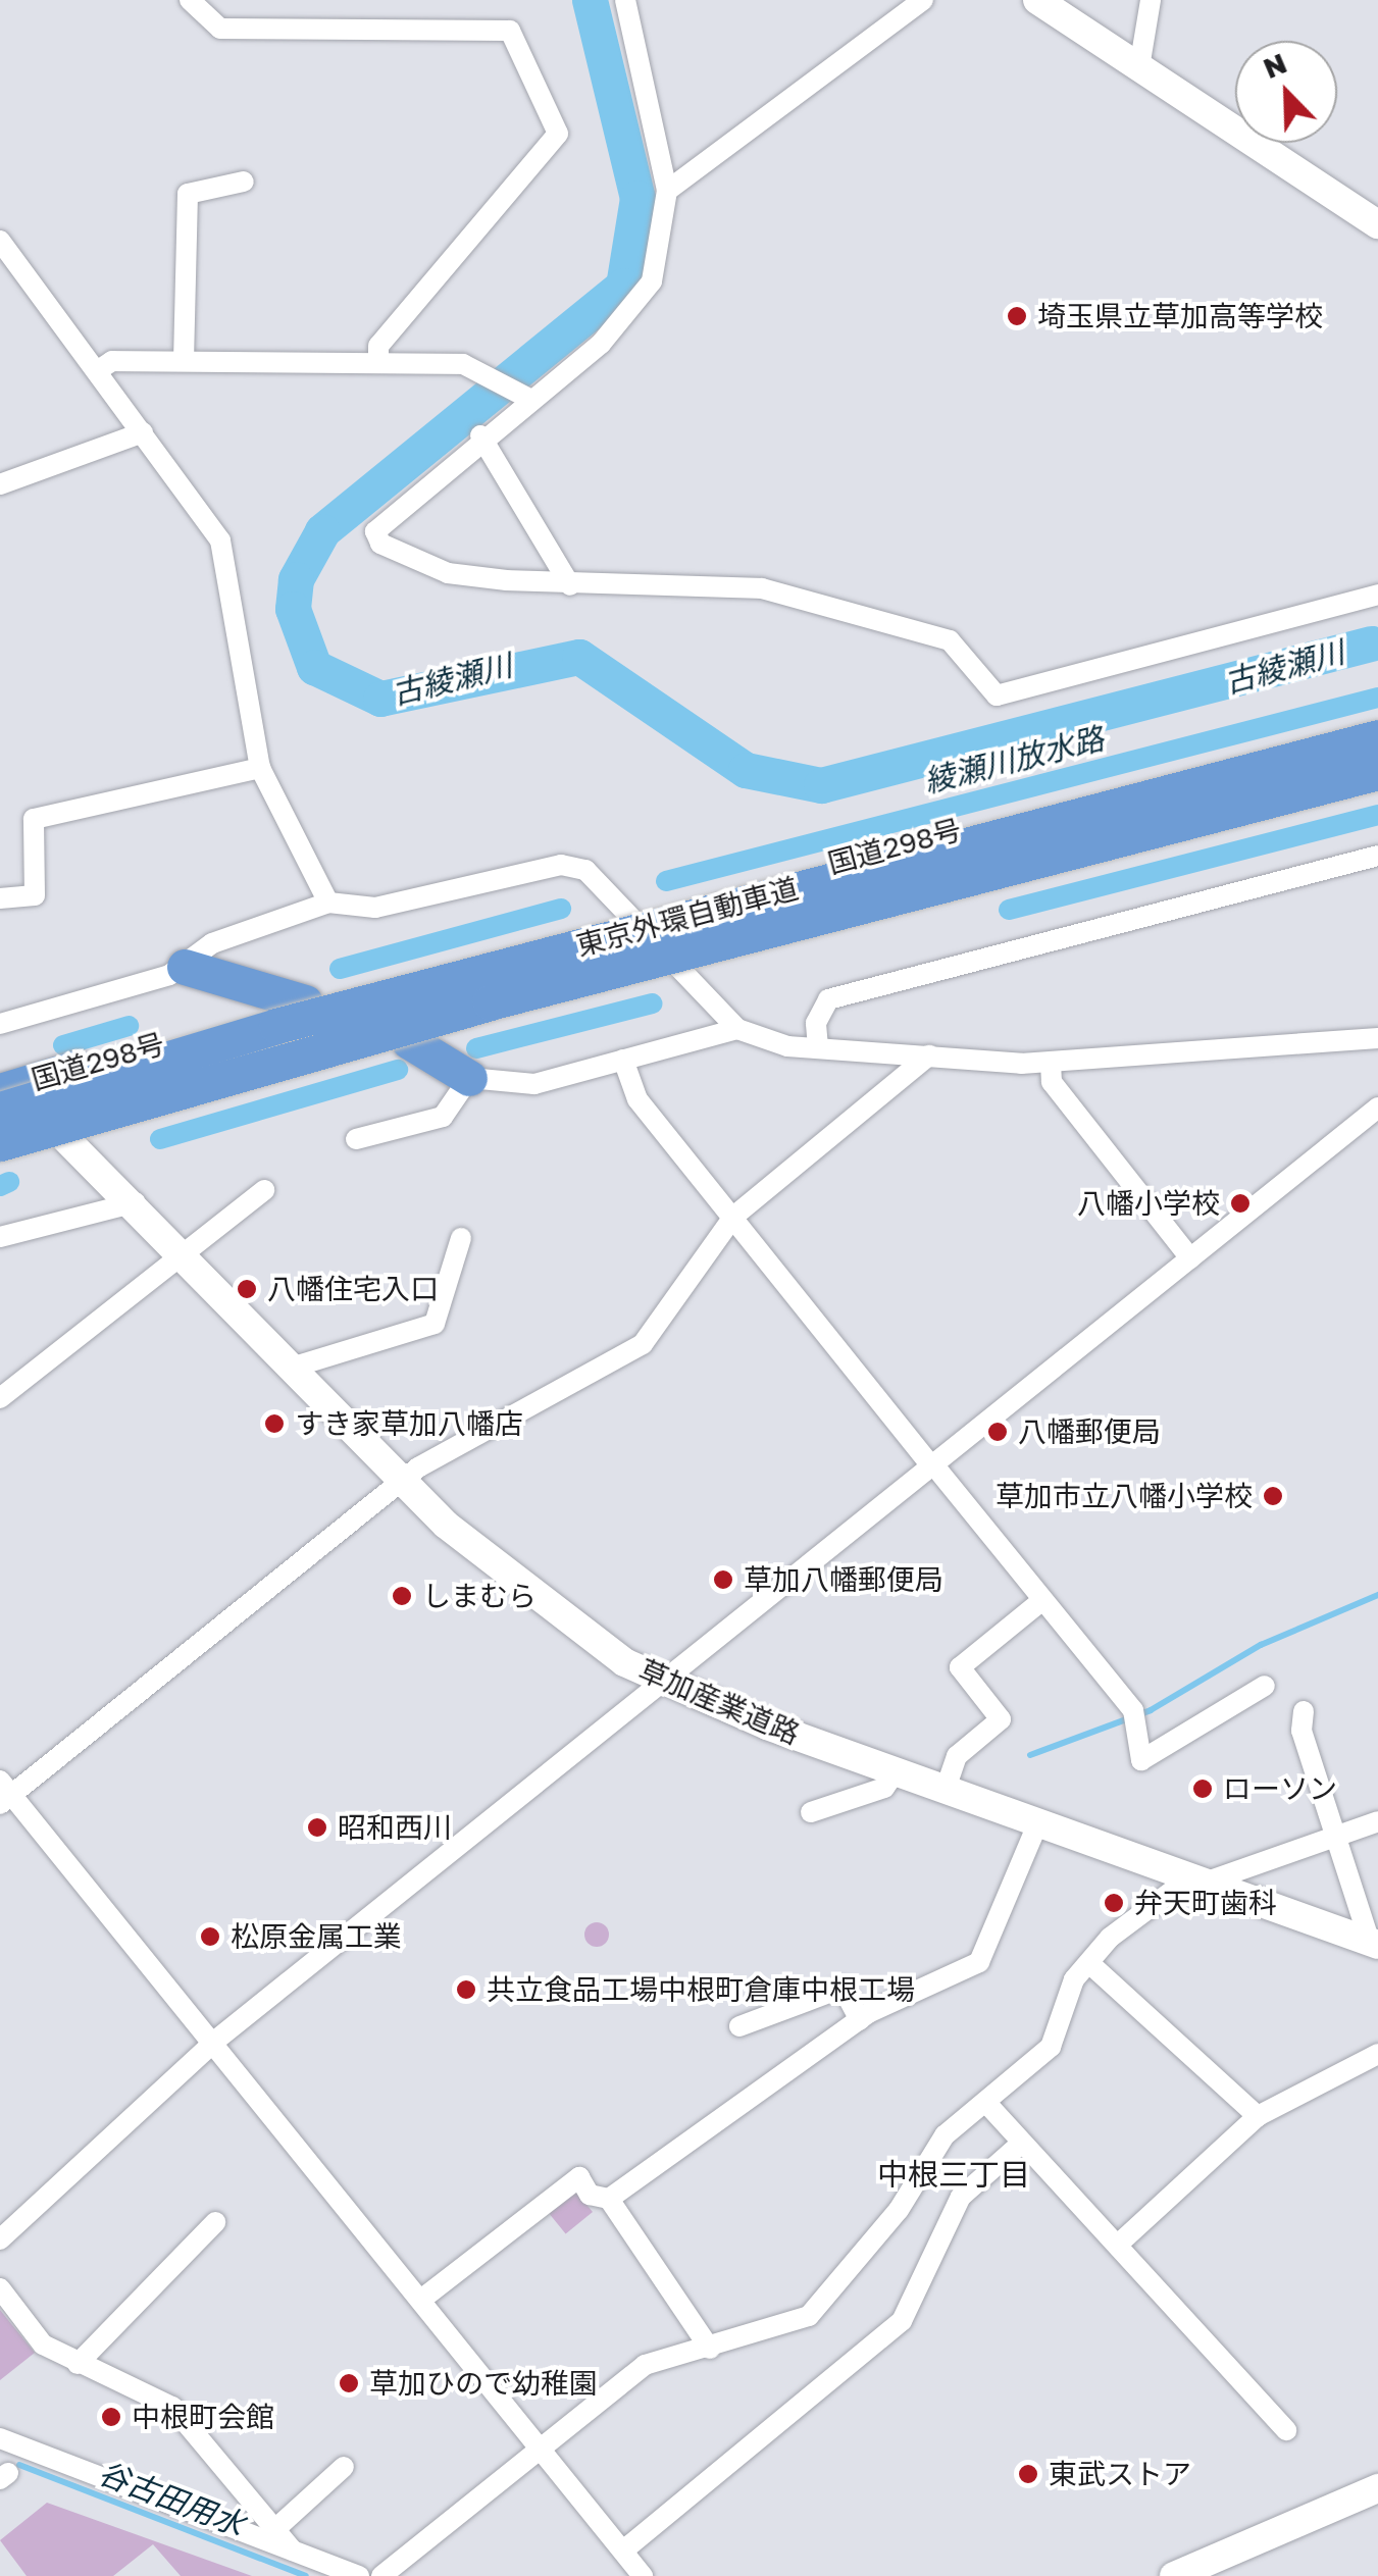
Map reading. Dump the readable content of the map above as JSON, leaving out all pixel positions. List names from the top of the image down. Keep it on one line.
{"streets":{"highway":["国道298号","東京外環自動車道"],"main road":["草加産業道路"]},"crossings":[["国道298号","東京外環自動車道"],["国道298号","草加産業道路"],["東京外環自動車道","草加産業道路"]],"districts":["中根三丁目"],"water":["古綾瀬川","綾瀬川放水路","谷古田用水"],"places":["埼玉県立草加高等学校","八幡小学校","八幡住宅入口","すき家草加八幡店","八幡郵便局","草加市立八幡小学校","草加八幡郵便局","しまむら","ローソン","昭和西川","弁天町歯科","松原金属工業","共立食品工場中根町倉庫中根工場","草加ひので幼稚園","中根町会館","東武ストア"],"north":"top left"}
